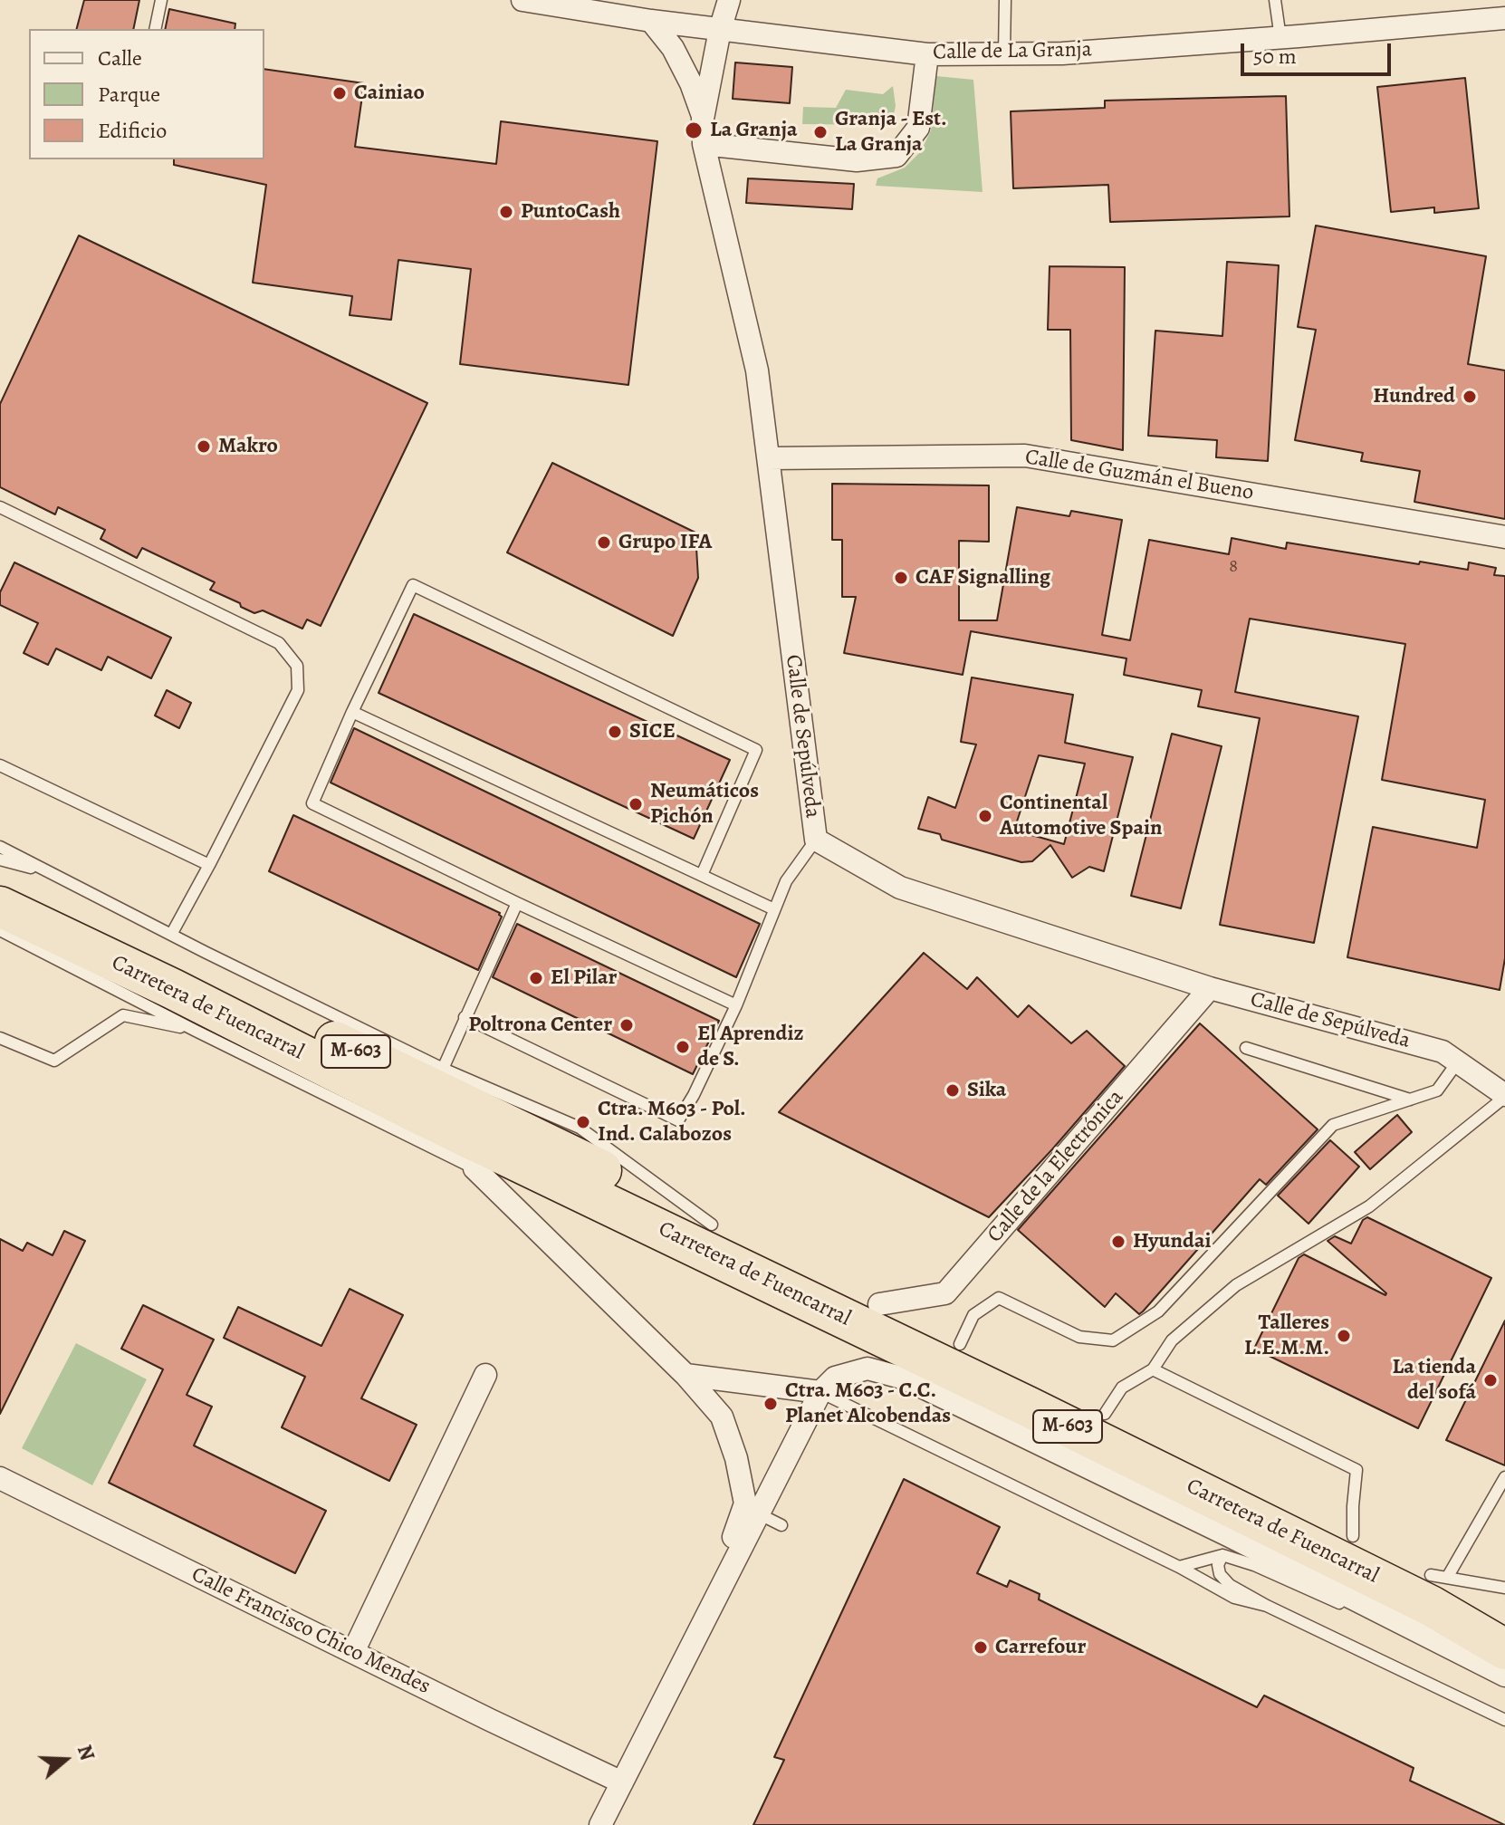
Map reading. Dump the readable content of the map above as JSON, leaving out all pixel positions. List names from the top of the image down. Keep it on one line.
{"streets":{"highway":["Carretera de Fuencarral","M-603"],"street":["Calle de La Granja","Calle de Guzmán el Bueno","Calle de Sepúlveda","Calle de la Electrónica","Calle Francisco Chico Mendes"]},"crossings":[["Calle de La Granja","Calle de Sepúlveda"],["Calle de Guzmán el Bueno","Calle de Sepúlveda"],["Calle de Sepúlveda","Calle de la Electrónica"],["Carretera de Fuencarral","Calle de la Electrónica"]],"places":["Cainiao","La Granja","Granja - Est. La Granja","PuntoCash","Hundred","Makro","Grupo IFA","CAF Signalling","SICE","Neumáticos Pichón","Continental Automotive Spain","El Pilar","Poltrona Center","El Aprendiz de S.","Sika","Ctra. M603 - Pol. Ind. Calabozos","Hyundai","Talleres L.E.M.M.","La tienda del sofá","Ctra. M603 - C.C. Planet Alcobendas","Carrefour"],"house_numbers":["8"],"legend":["Calle","Parque","Edificio"],"scale_bar":"50 m","north":"right"}
